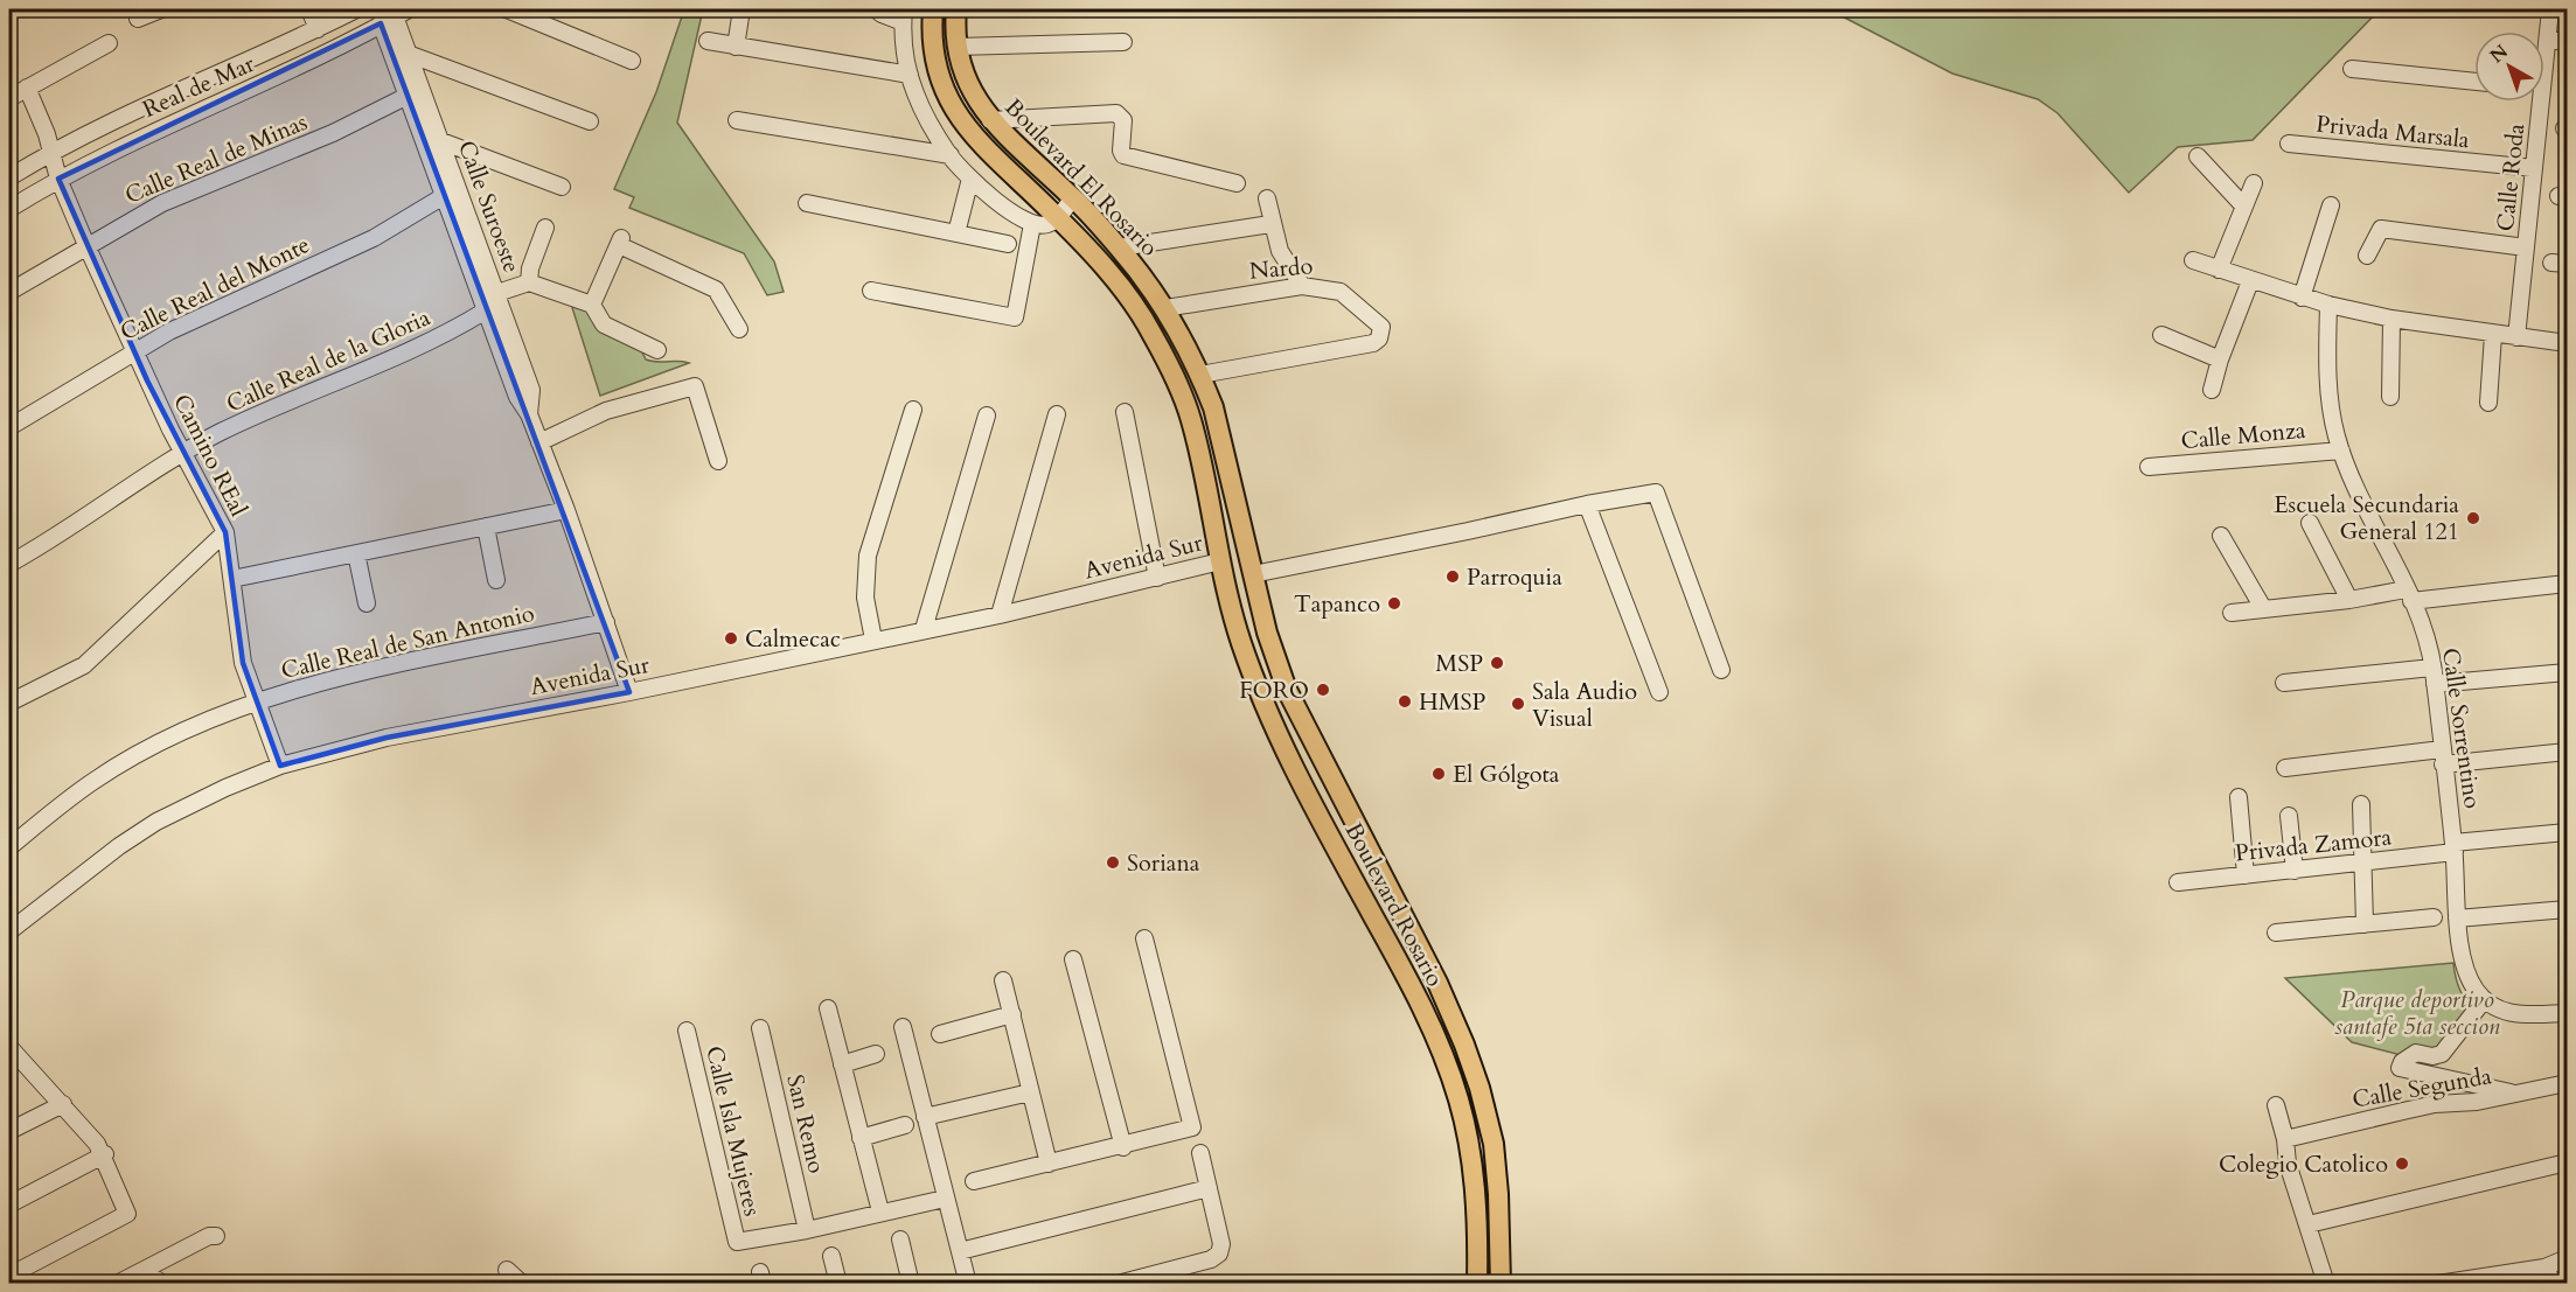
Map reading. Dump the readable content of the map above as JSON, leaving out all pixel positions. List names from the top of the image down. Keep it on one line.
{"streets":{"main road":["Boulevard El Rosario","Boulevard Rosario"],"street":["Real de Mar","Privada Marsala","Calle Real de Minas","Calle Roda","Calle Suroeste","Nardo","Calle Real del Monte","Calle Real de la Gloria","Calle Monza","Camino REal","Avenida Sur","Calle Real de San Antonio","Calle Sorrentino","Privada Zamora","Calle Segunda","San Remo","Calle Isla Mujeres"]},"crossings":[["Real de Mar","Calle Suroeste"],["Real de Mar","Camino REal"],["Privada Marsala","Calle Roda"],["Calle Real de Minas","Calle Suroeste"],["Calle Real de Minas","Camino REal"],["Boulevard El Rosario","Nardo"],["Boulevard El Rosario","Avenida Sur"],["Boulevard El Rosario","Boulevard Rosario"],["Calle Suroeste","Calle Real del Monte"],["Calle Suroeste","Calle Real de la Gloria"],["Calle Suroeste","Avenida Sur"],["Calle Suroeste","Calle Real de San Antonio"],["Calle Real del Monte","Camino REal"],["Calle Real de la Gloria","Camino REal"],["Calle Monza","Calle Sorrentino"],["Camino REal","Avenida Sur"],["Camino REal","Calle Real de San Antonio"],["Avenida Sur","Boulevard Rosario"],["Calle Sorrentino","Privada Zamora"],["San Remo","Calle Isla Mujeres"]],"parks":["Parque deportivo santafe 5ta seccion"],"places":["Escuela Secundaria General 121","Parroquia","Tapanco","Calmecac","MSP","FORO","HMSP","Sala Audio Visual","El Gólgota","Soriana","Colegio Catolico"],"north":"top left"}
